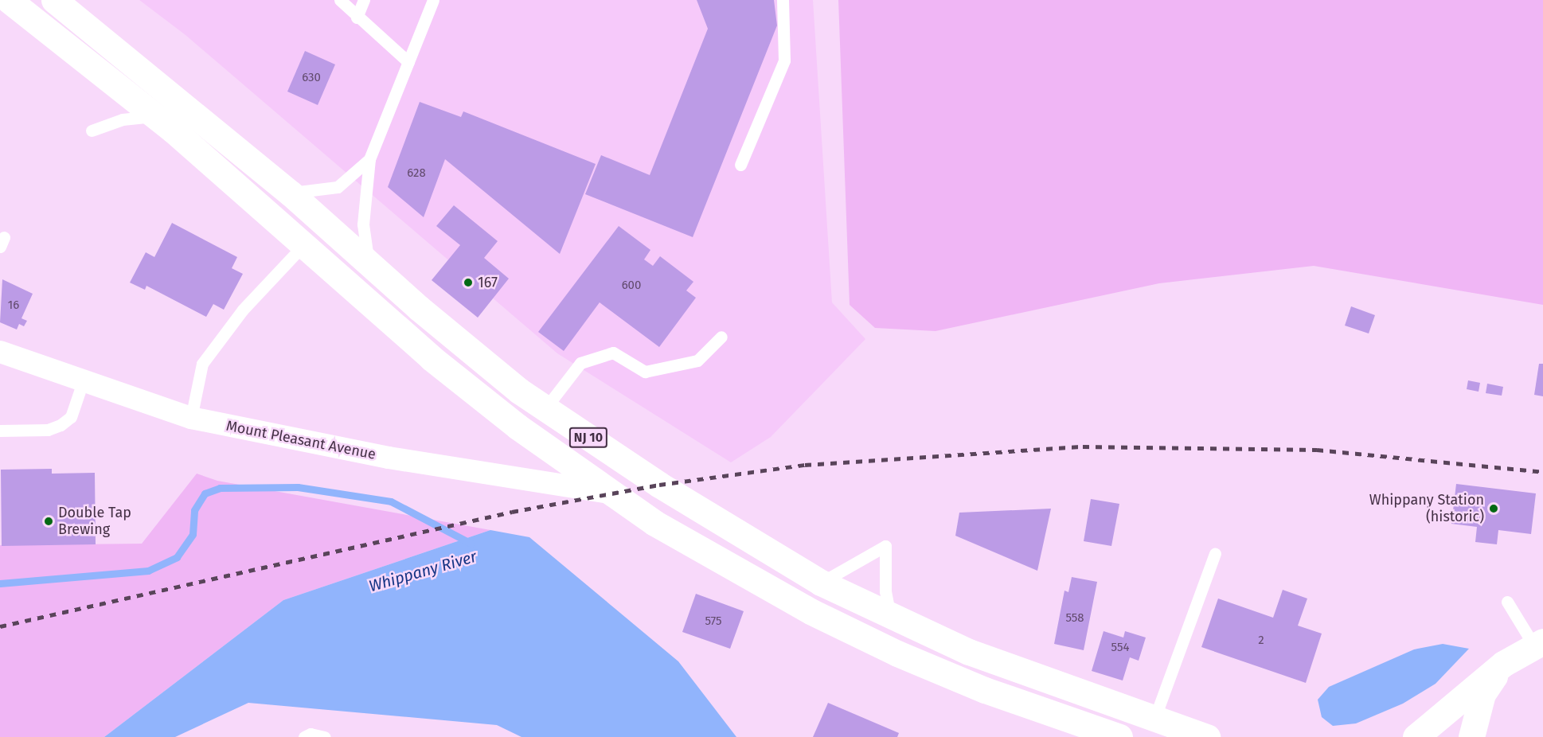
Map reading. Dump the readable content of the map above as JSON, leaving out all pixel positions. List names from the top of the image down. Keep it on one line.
{"streets":{"main road":["NJ 10"],"street":["Mount Pleasant Avenue"]},"crossings":[["NJ 10","Mount Pleasant Avenue"]],"water":["Whippany River"],"places":["167","Whippany Station (historic)","Double Tap Brewing"],"house_numbers":["630","628","600","16","558","575","2","554"]}
